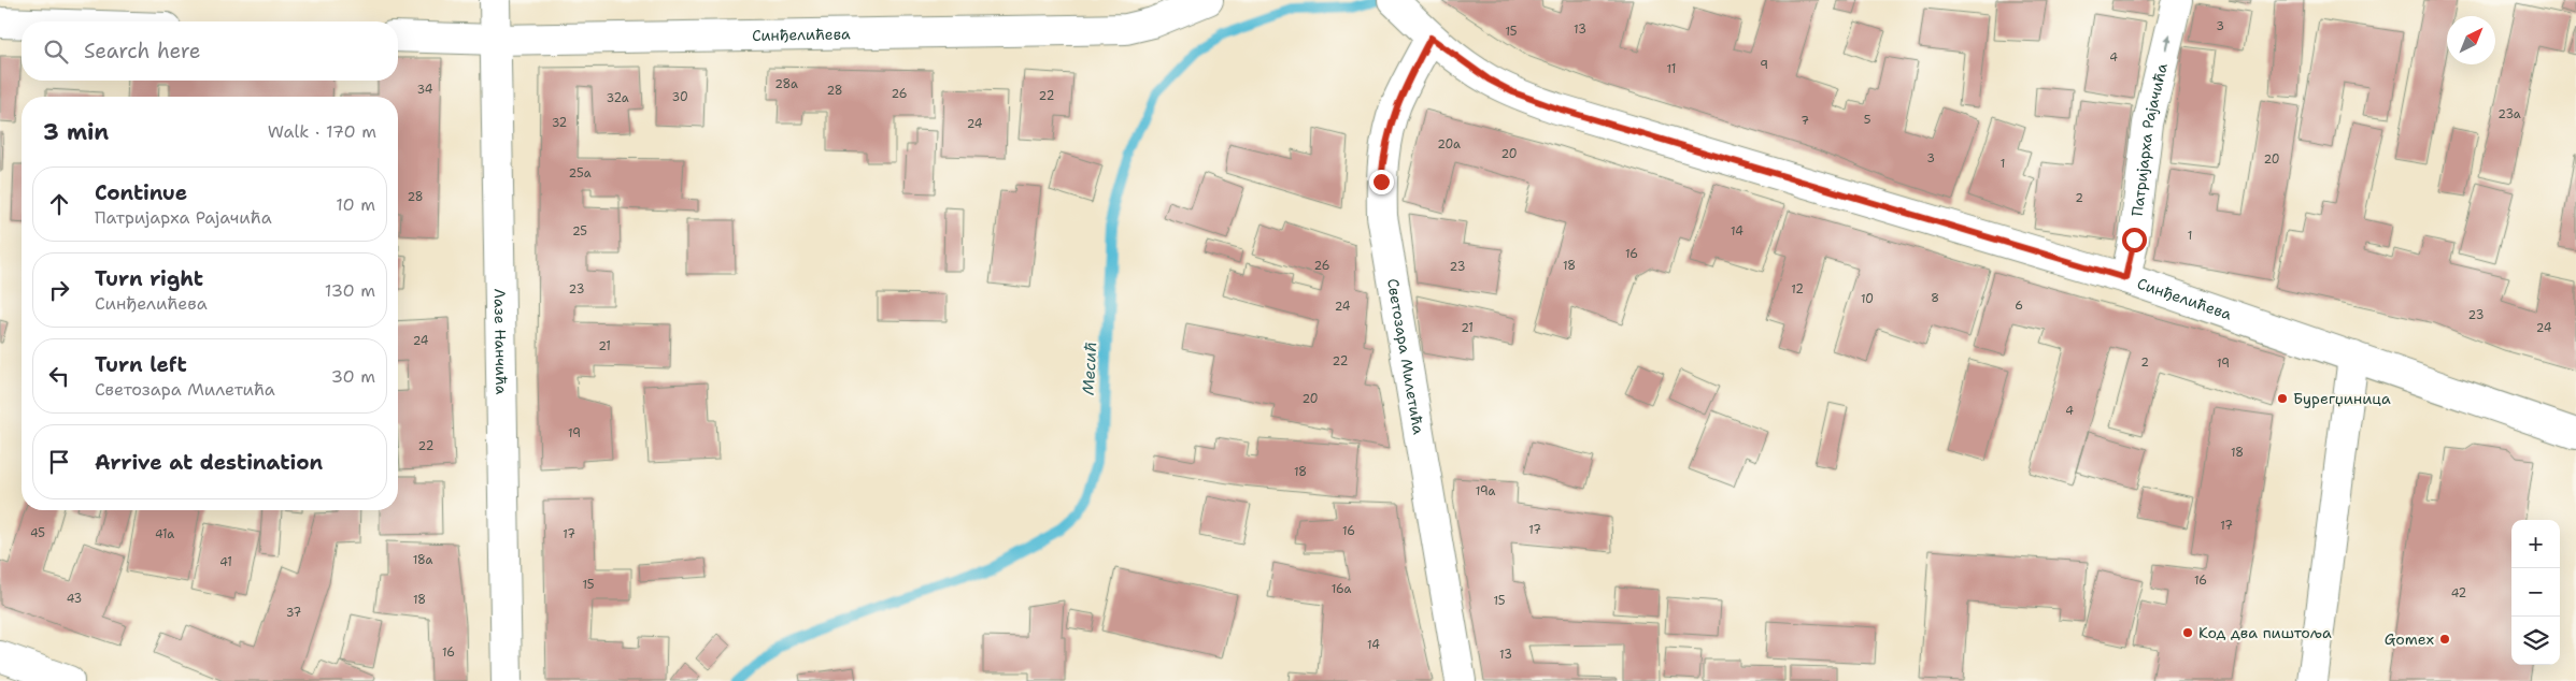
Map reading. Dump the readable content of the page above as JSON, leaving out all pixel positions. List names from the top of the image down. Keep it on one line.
{"streets":{"street":["Синђелићева","Патријарха Рајачића","Лазе Нанчића","Светозара Милетића"]},"crossings":[["Синђелићева","Патријарха Рајачића"],["Синђелићева","Лазе Нанчића"],["Синђелићева","Светозара Милетића"]],"one_way":["Патријарха Рајачића"],"water":["Месић"],"places":["Бурегџиница","Код два пиштоља","Gomex"],"house_numbers":["3","13","15","4","9","11","28a","34","28","26","22","30","32a","23a","5","7","32","24","20a","20","3","20","1","25a","28","2","25","14","1","16","26","18","23","23","12","8","10","6","24","23","21","24","24","21","22","2","19","20","4","19","22","18","18","19a","17","17","16","45","41a","17","18a","41","16","15","16a","42","43","18","15","37","14","16","13"],"north":"top right","page":{"search":"Search here","heading":["3 min","Walk · 170 m"],"list":[["Continue","Патријарха Рајачића","10 m"],["Turn right","Синђелићева","130 m"],["Turn left","Светозара Милетића","30 m"],"Arrive at destination"],"map_buttons":["+","−"]}}
